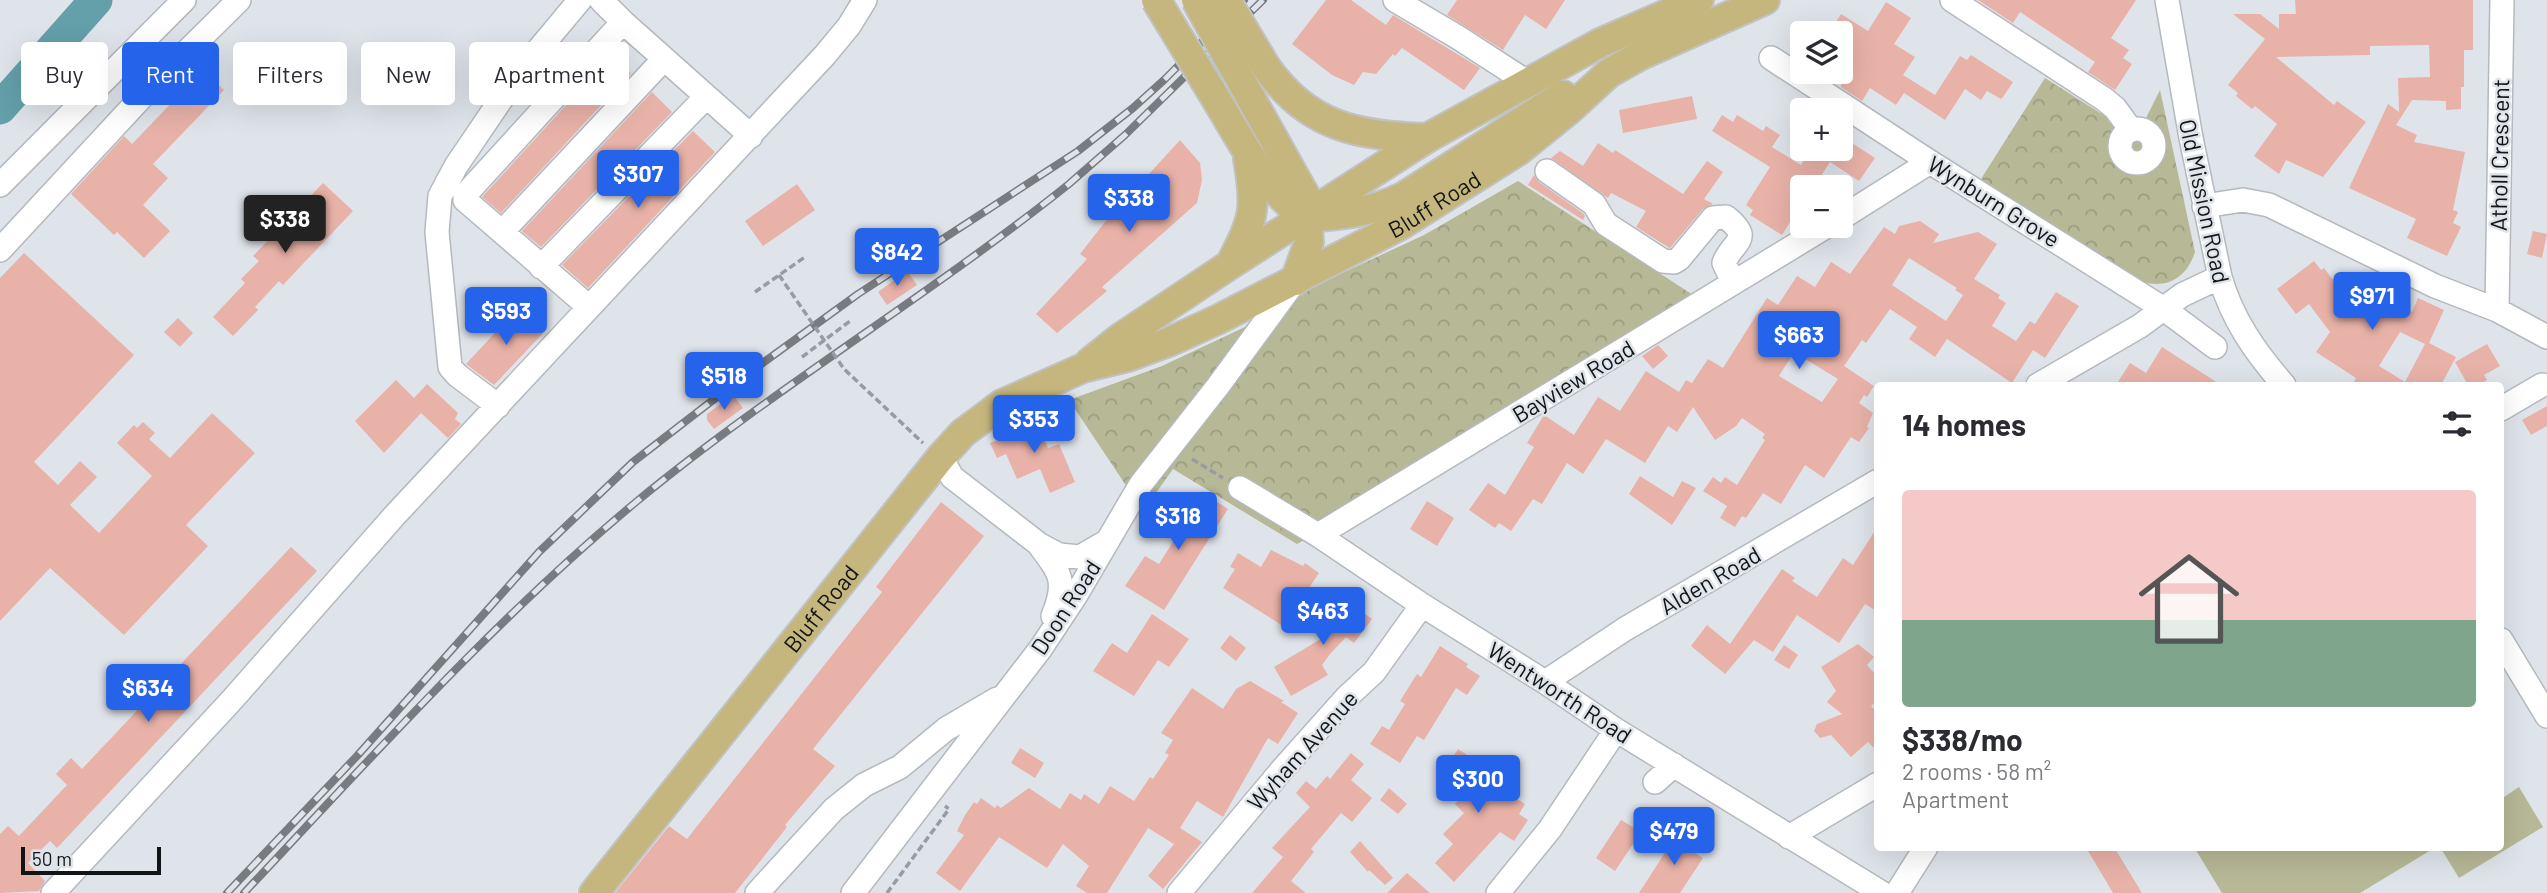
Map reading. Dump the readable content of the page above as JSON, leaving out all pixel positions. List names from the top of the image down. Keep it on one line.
{"streets":{"main road":["Bluff Road"],"street":["Atholl Crescent","Wynburn Grove","Old Mission Road","Bayview Road","Alden Road","Doon Road","Wentworth Road","Wyham Avenue"]},"crossings":[["Bluff Road","Doon Road"],["Bayview Road","Wentworth Road"],["Alden Road","Wentworth Road"],["Wentworth Road","Wyham Avenue"]],"scale_bar":"50 m","page":{"map_buttons":["+","−"],"chip":["Buy","Rent","Filters","New","Apartment"],"price":["$307","$338","$338","$842","$971","$593","$663","$518","$353","$318","$463","$634","$300","$479"],"heading":"14 homes","list":[{"name":"$338/mo","note":"2 rooms · 58 m² · Apartment"}],"scale":"50 m"}}
